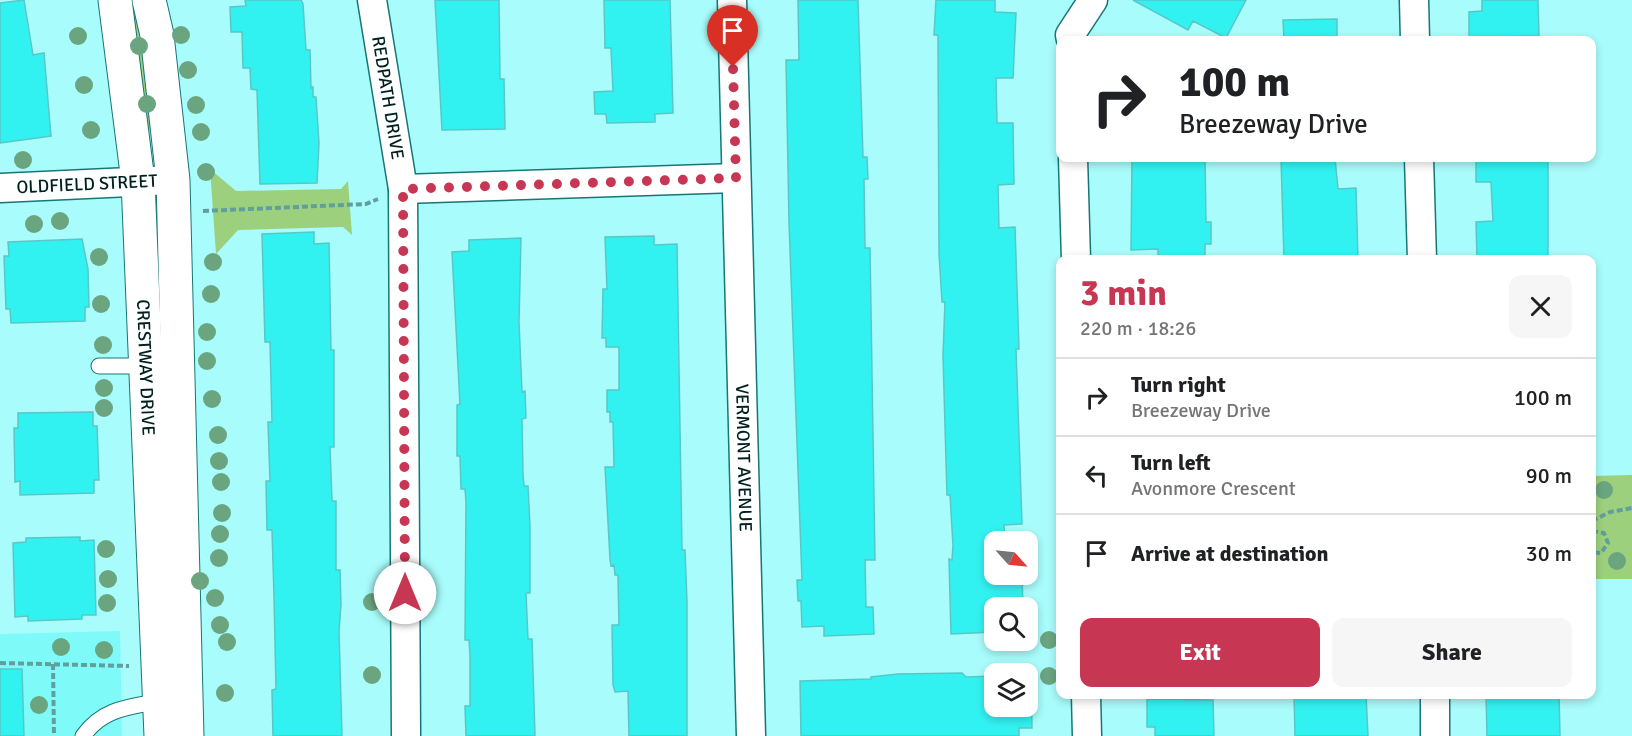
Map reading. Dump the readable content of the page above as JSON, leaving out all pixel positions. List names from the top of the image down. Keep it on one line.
{"streets":{"street":["REDPATH DRIVE","OLDFIELD STREET","CRESTWAY DRIVE","VERMONT AVENUE"]},"crossings":[["OLDFIELD STREET","CRESTWAY DRIVE"]],"north":"bottom right","page":{"turn":["100 m","Breezeway Drive"],"heading":["3 min","220 m · 18:26"],"list":[{"name":"Turn right","note":"Breezeway Drive","value":"100 m"},{"name":"Turn left","note":"Avonmore Crescent","value":"90 m"},{"name":"Arrive at destination","value":"30 m"}],"buttons":["Exit","Share"]}}
